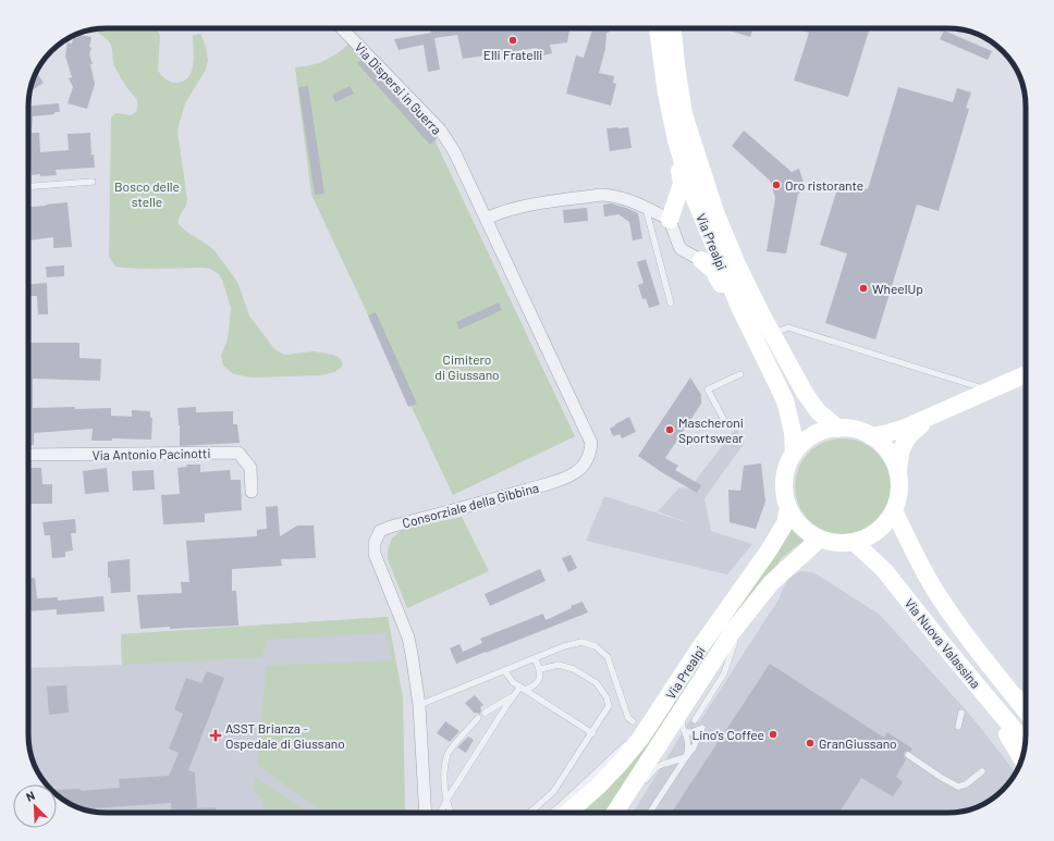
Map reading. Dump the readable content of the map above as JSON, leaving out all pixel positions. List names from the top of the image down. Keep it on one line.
{"streets":{"main road":["Via Prealpi","Via Nuova Valassina"],"street":["Via Dispersi in Guerra","Via Antonio Pacinotti","Consorziale della Gibbina"]},"crossings":[["Via Dispersi in Guerra","Consorziale della Gibbina"],["Via Prealpi","Via Nuova Valassina"]],"parks":["Bosco delle stelle","Cimitero di Giussano"],"places":{"other":["Elli Fratelli","Oro ristorante","WheelUp","Mascheroni Sportswear","Lino's Coffee","GranGiussano"],"health":["ASST Brianza - Ospedale di Giussano"]},"north":"top left"}
